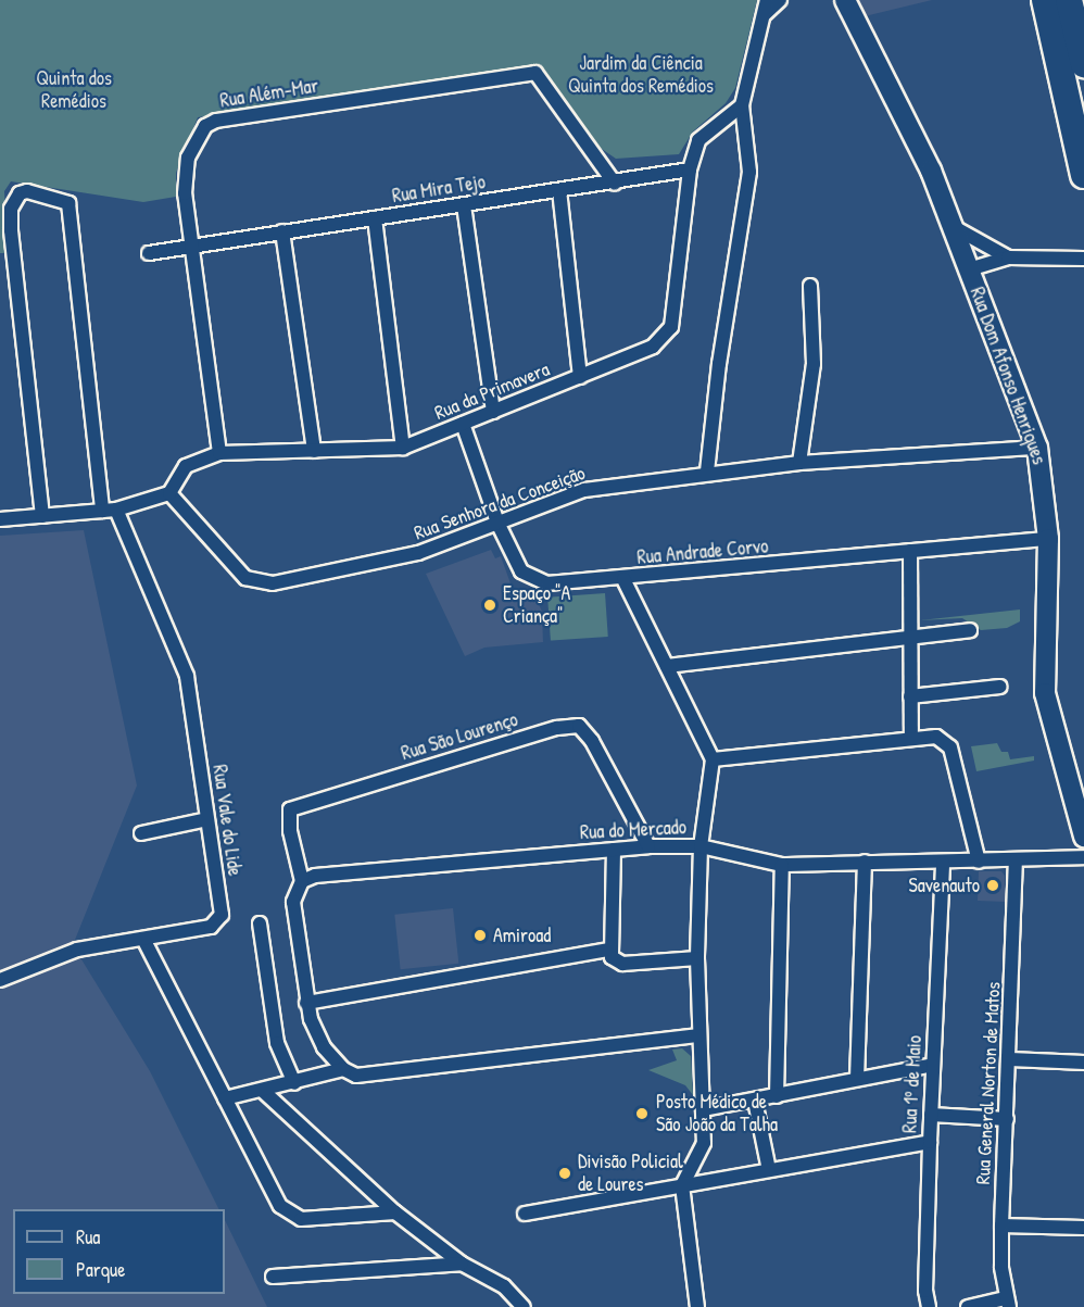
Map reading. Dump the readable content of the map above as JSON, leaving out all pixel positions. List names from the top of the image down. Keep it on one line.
{"streets":{"street":["Rua Além-Mar","Rua Mira Tejo","Rua Dom Afonso Henriques","Rua da Primavera","Rua Senhora da Conceição","Rua Andrade Corvo","Rua São Lourenço","Rua Vale do Lide","Rua do Mercado","Rua General Norton de Matos","Rua 1º de Maio"]},"crossings":[["Rua Além-Mar","Rua Mira Tejo"],["Rua Além-Mar","Rua da Primavera"],["Rua Mira Tejo","Rua da Primavera"],["Rua Dom Afonso Henriques","Rua Senhora da Conceição"],["Rua Dom Afonso Henriques","Rua Andrade Corvo"],["Rua da Primavera","Rua Senhora da Conceição"],["Rua da Primavera","Rua Andrade Corvo"],["Rua Senhora da Conceição","Rua Andrade Corvo"],["Rua São Lourenço","Rua do Mercado"],["Rua do Mercado","Rua General Norton de Matos"],["Rua do Mercado","Rua 1º de Maio"]],"parks":["Jardim da Ciência Quinta dos Remédios","Quinta dos Remédios"],"places":["Espaço \"A Criança\"","Savenauto","Amiroad","Posto Médico de São João da Talha","Divisão Policial de Loures"],"legend":["Rua","Parque"]}
